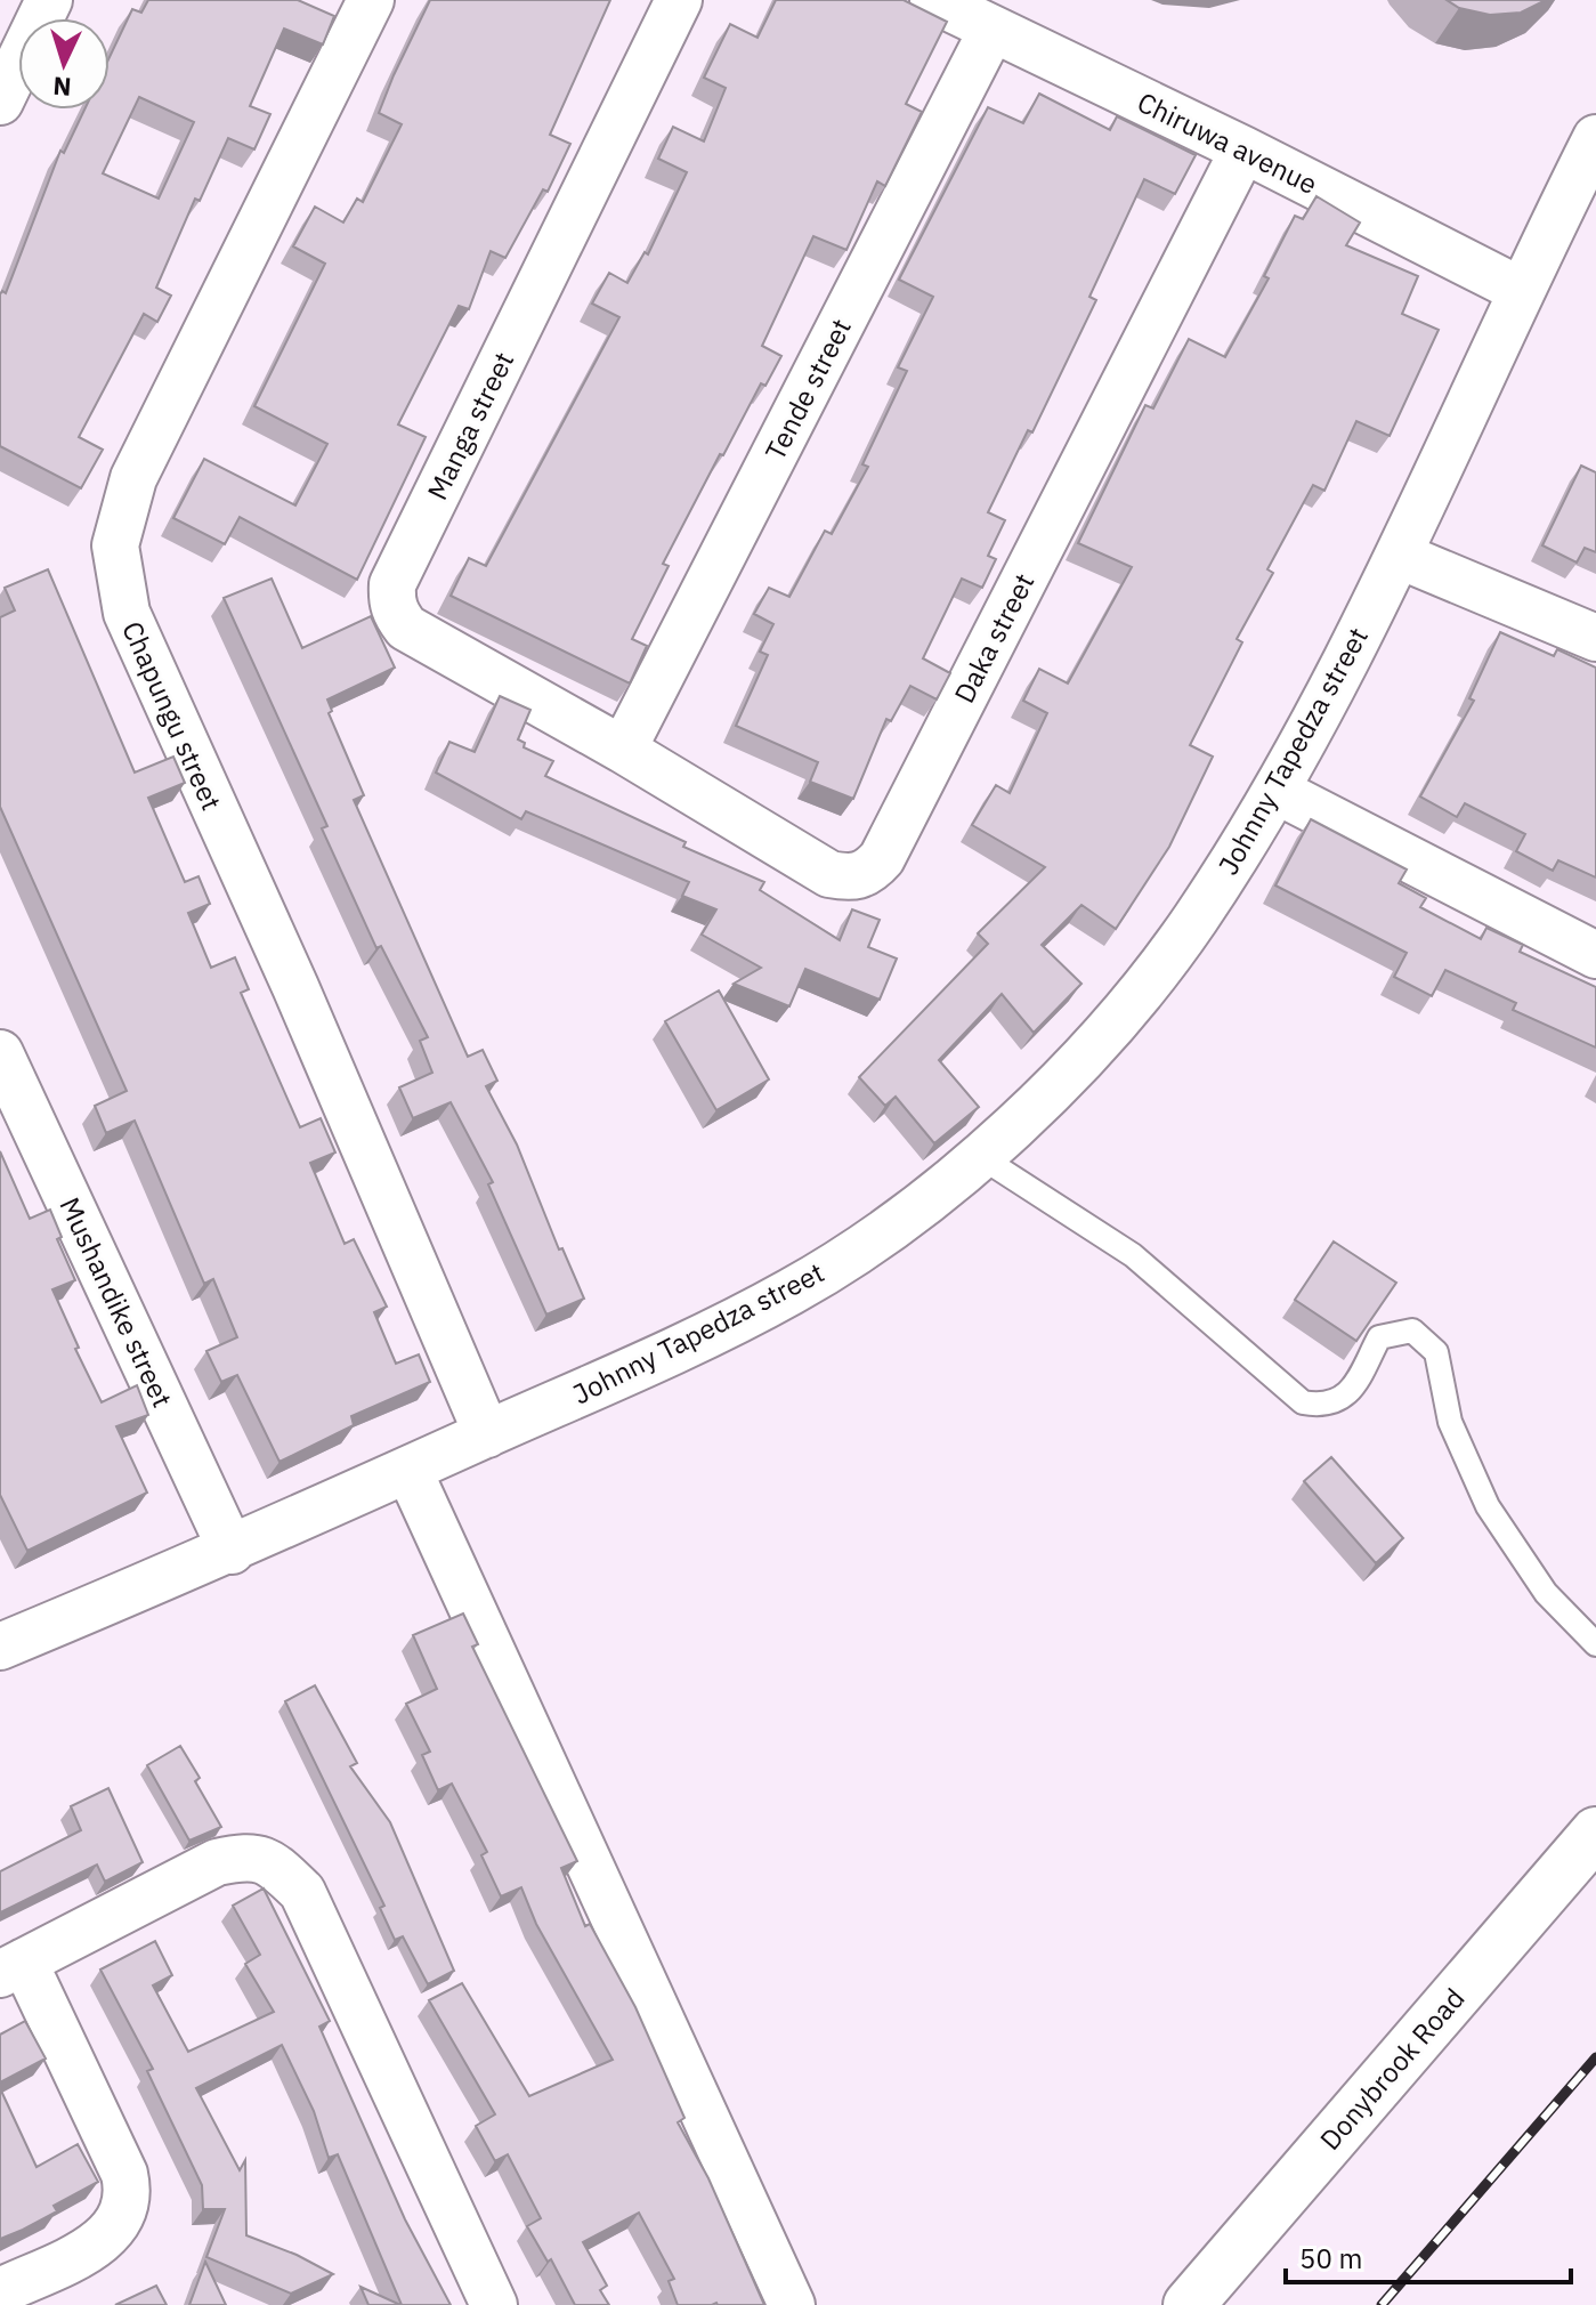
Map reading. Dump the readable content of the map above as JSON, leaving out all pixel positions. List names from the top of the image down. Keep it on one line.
{"streets":{"street":["Chiruwa avenue","Tende street","Manga street","Daka street","Chapungu street","Johnny Tapedza street","Mushandike street","Donybrook Road"]},"crossings":[["Chiruwa avenue","Tende street"],["Chiruwa avenue","Daka street"],["Chiruwa avenue","Johnny Tapedza street"],["Tende street","Manga street"],["Tende street","Daka street"],["Manga street","Daka street"],["Chapungu street","Johnny Tapedza street"],["Johnny Tapedza street","Mushandike street"]],"scale_bar":"50 m","north":"bottom"}
